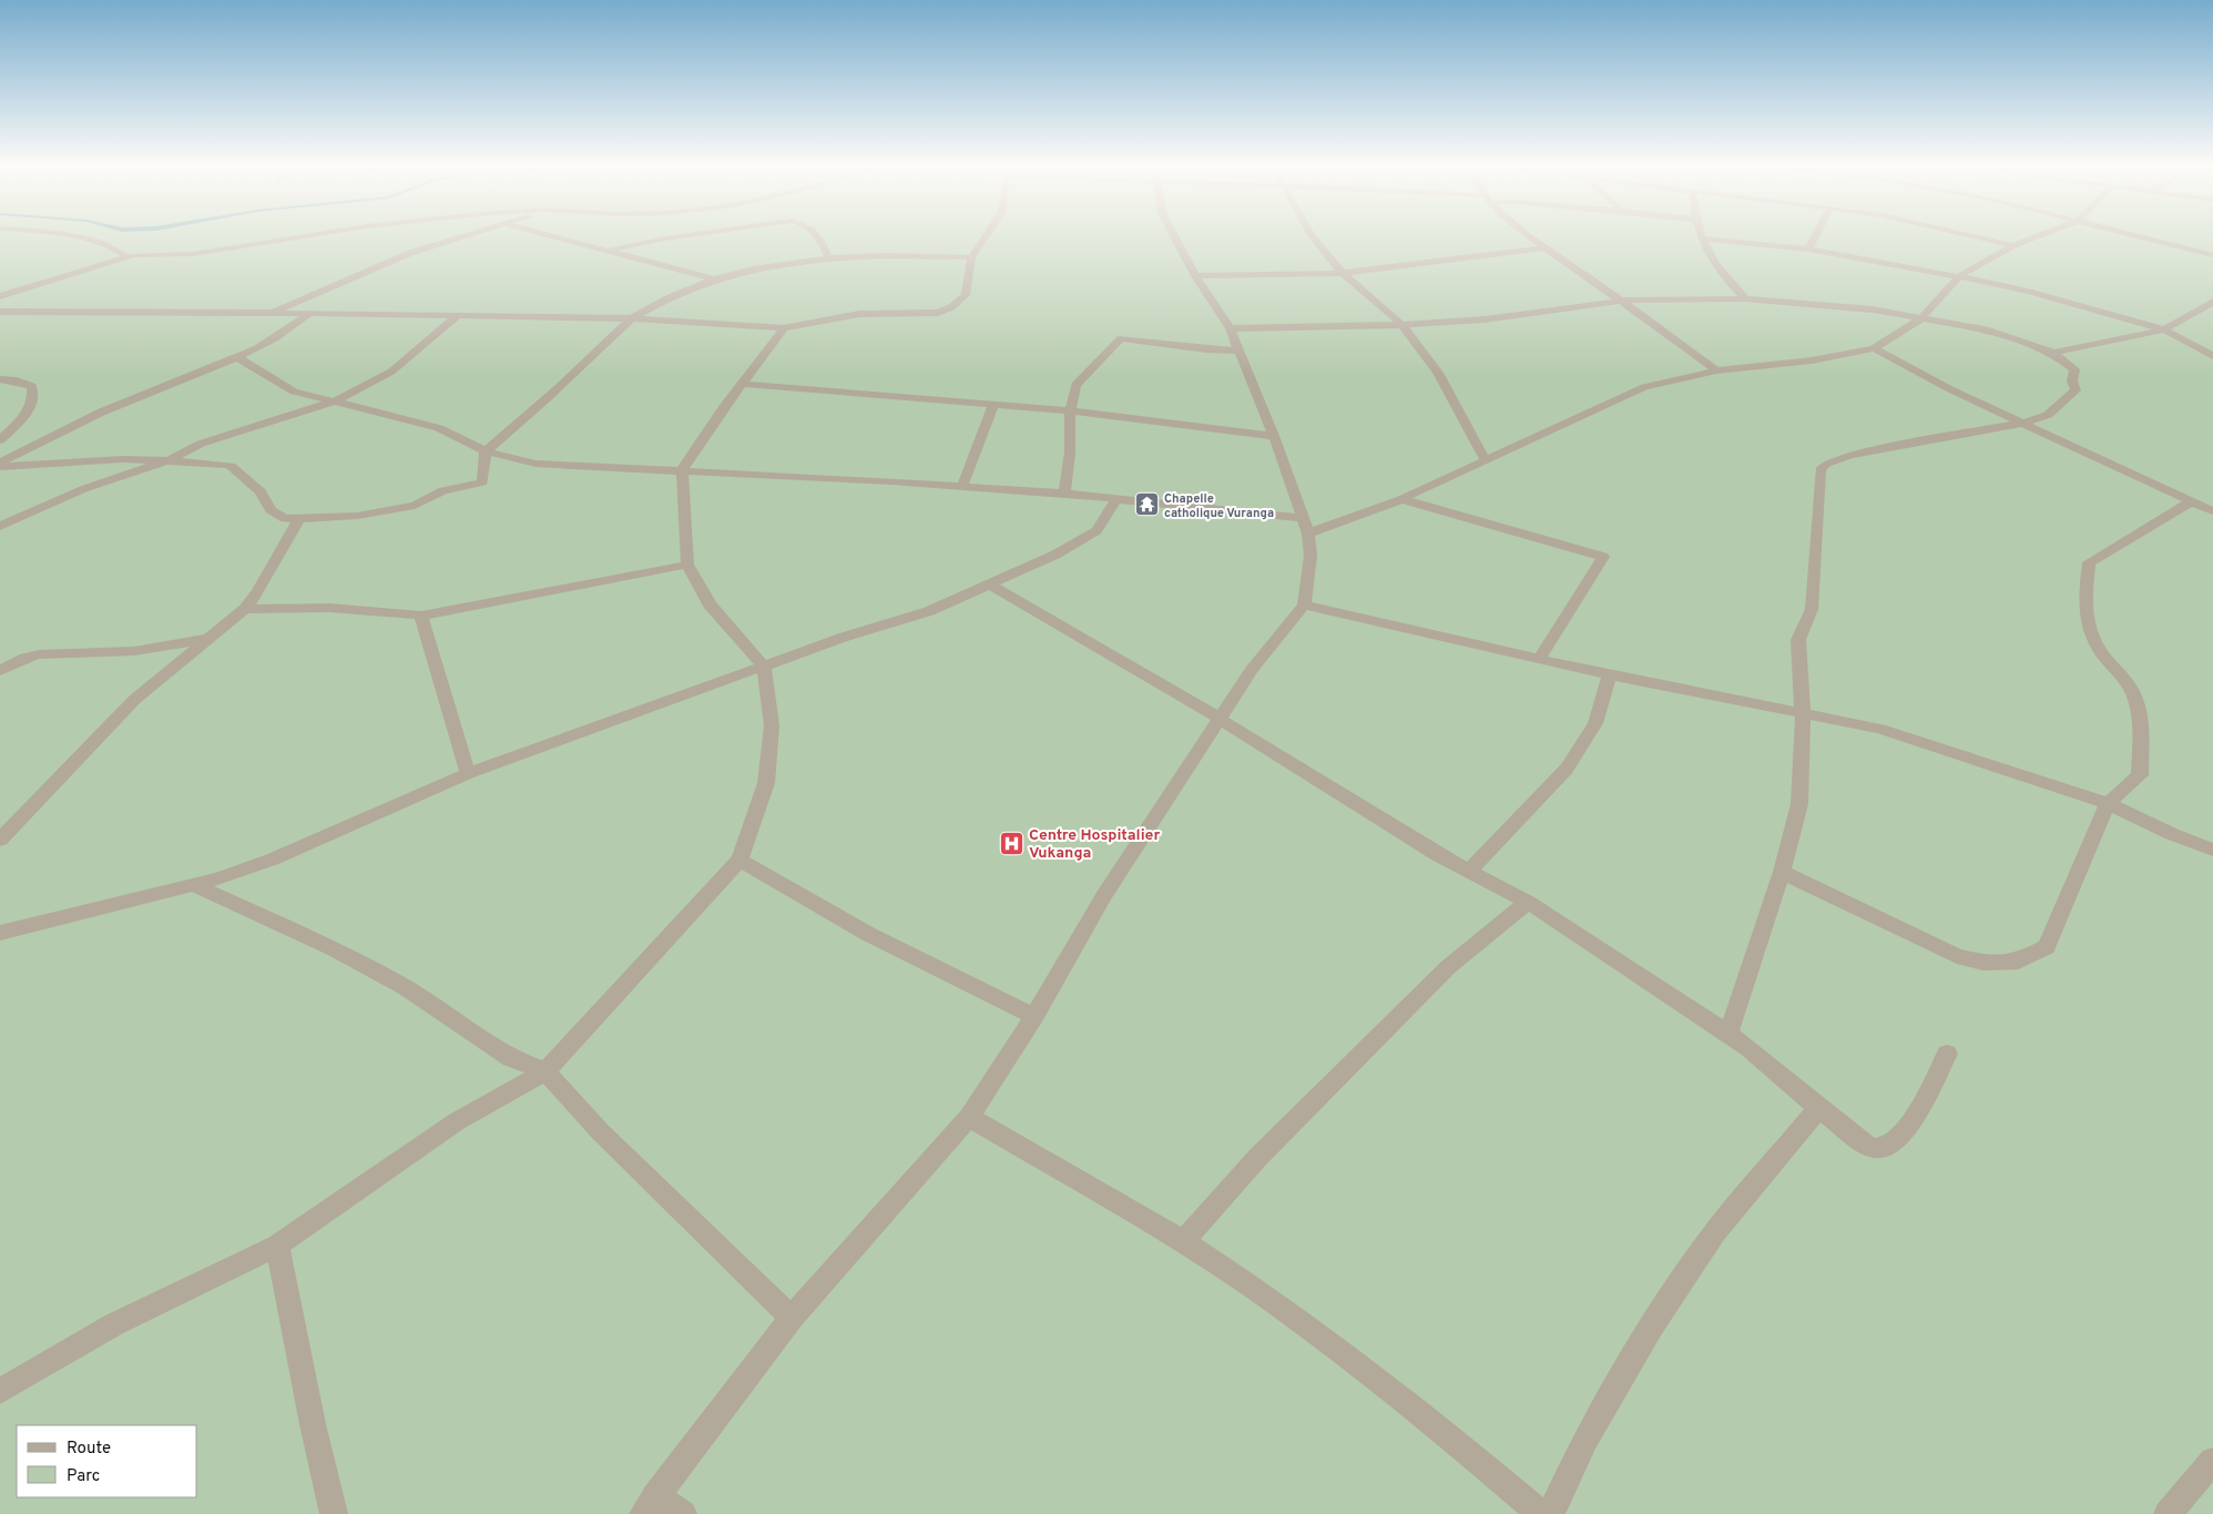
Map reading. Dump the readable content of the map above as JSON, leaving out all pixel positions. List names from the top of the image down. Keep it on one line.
{"places":{"temple":["Chapelle catholique Vuranga"],"hospital":["Centre Hospitalier Vukanga"]},"legend":["Route","Parc"]}
